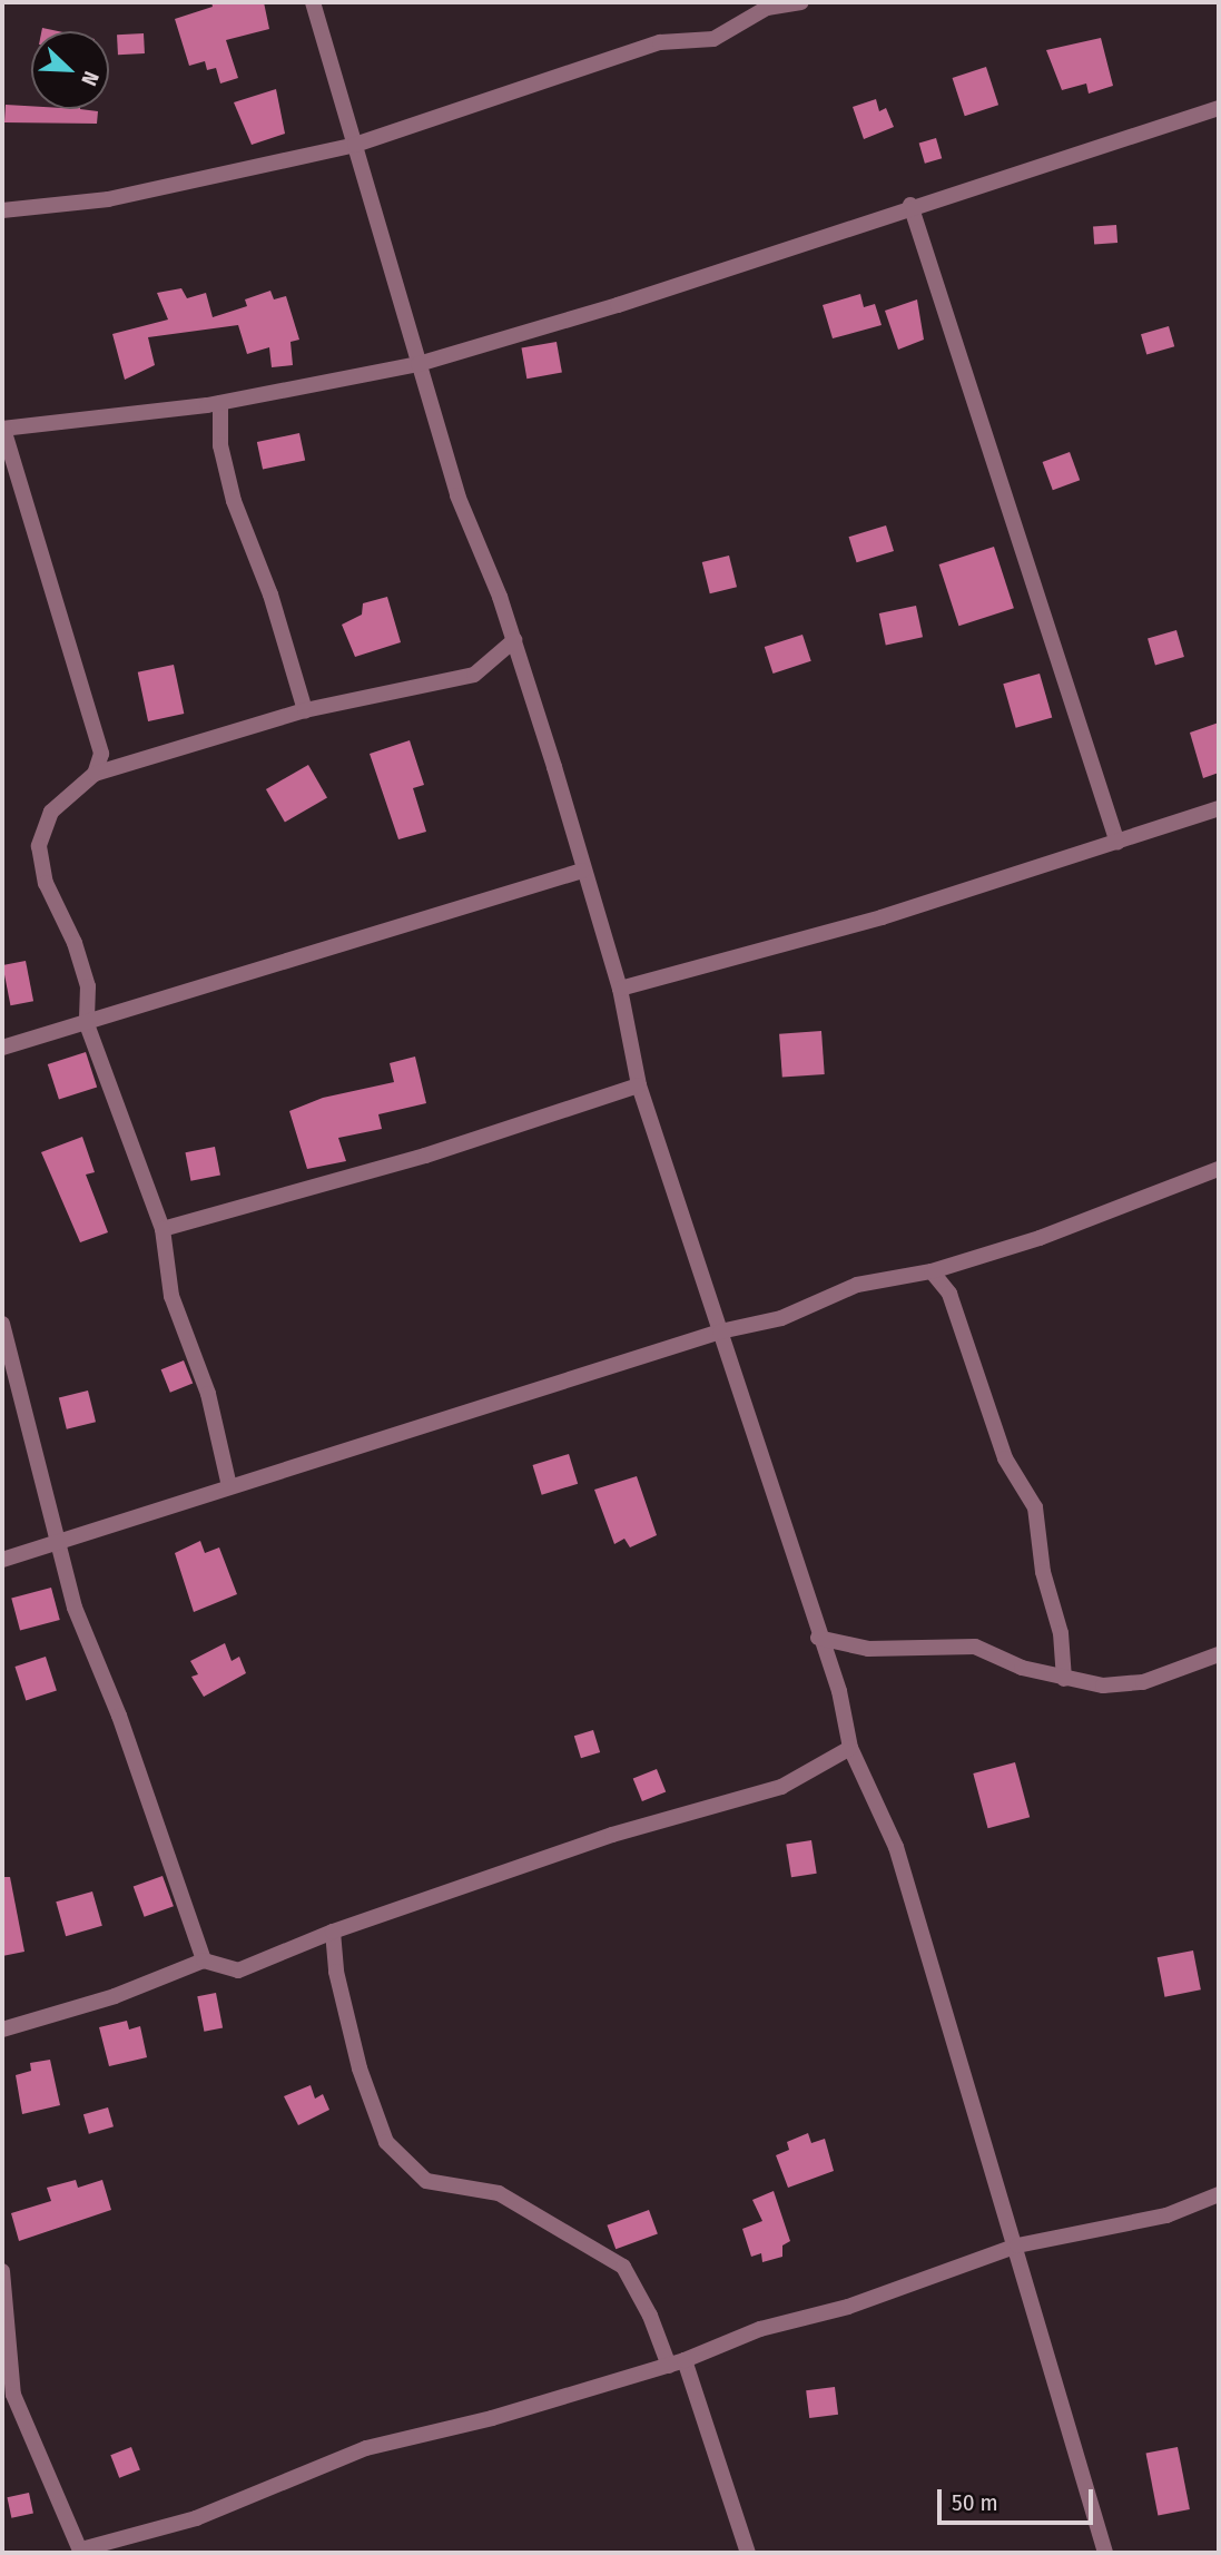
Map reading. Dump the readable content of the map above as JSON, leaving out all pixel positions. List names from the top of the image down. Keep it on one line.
{"scale_bar":"50 m","north":"bottom right"}
